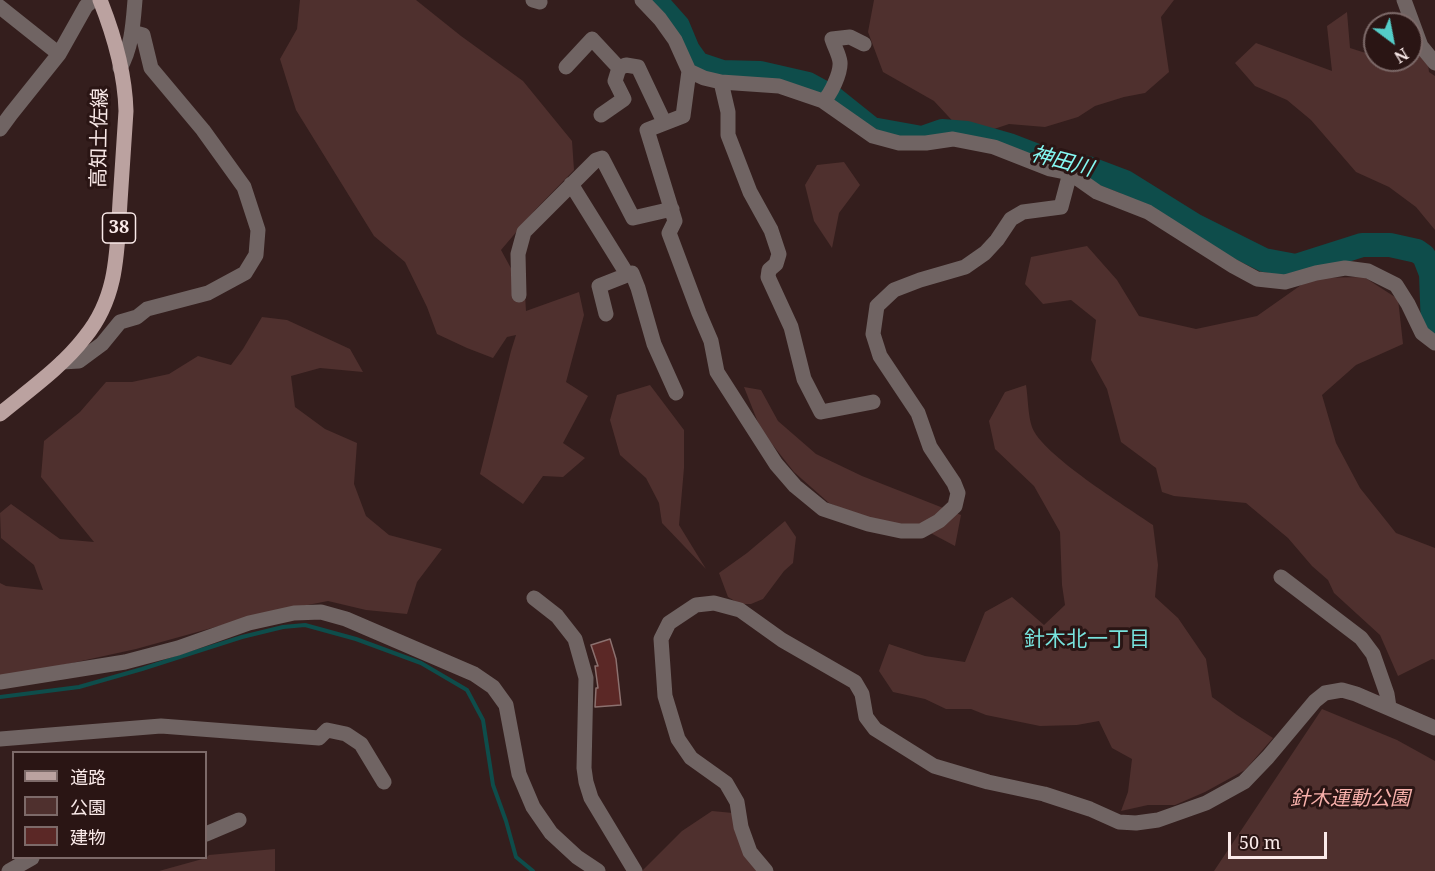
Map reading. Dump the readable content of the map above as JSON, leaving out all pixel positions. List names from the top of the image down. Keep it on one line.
{"streets":{"main road":["高知土佐線","38"]},"districts":["針木北一丁目"],"water":["神田川"],"parks":["針木運動公園"],"legend":["道路","公園","建物"],"scale_bar":"50 m","north":"bottom right"}
